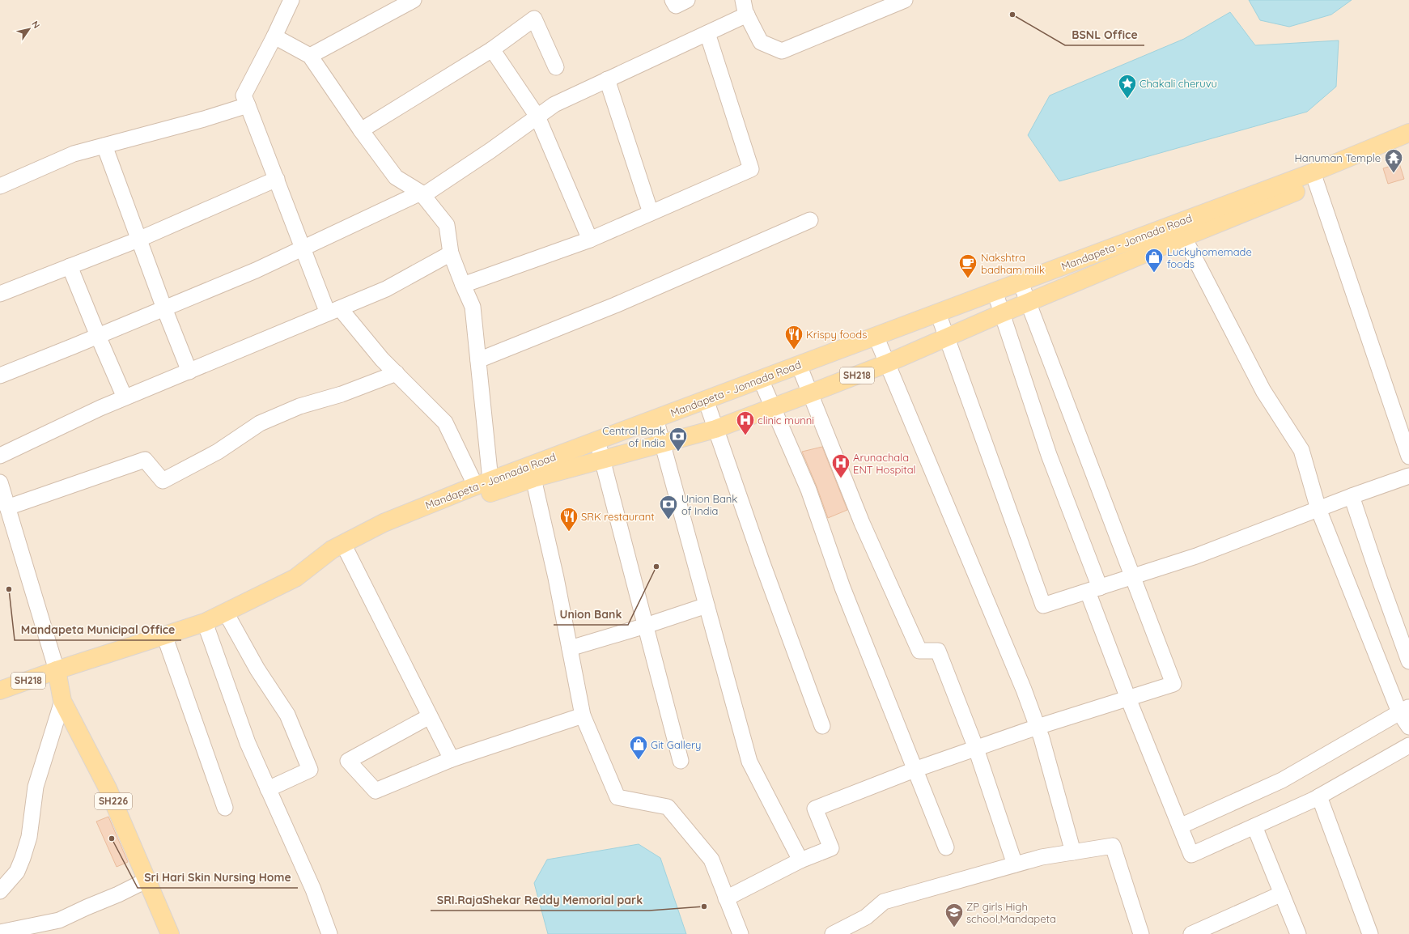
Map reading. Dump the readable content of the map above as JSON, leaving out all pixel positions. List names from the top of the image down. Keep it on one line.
{"streets":{"main road":["Mandapeta - Jonnada Road","SH218","SH226"]},"crossings":[["Mandapeta - Jonnada Road","SH218"],["Mandapeta - Jonnada Road","SH226"]],"places":{"other":["BSNL Office","Union Bank","Mandapeta Municipal Office","Sri Hari Skin Nursing Home","SRI.RajaShekar Reddy Memorial park"],"place":["Chakali cheruvu"],"temple":["Hanuman Temple"],"shop":["Luckyhomemade foods","Git Gallery"],"cafe":["Nakshtra badham milk"],"restaurant":["Krispy foods","SRK restaurant"],"hospital":["clinic munni","Arunachala ENT Hospital"],"bank":["Central Bank of India","Union Bank of India"],"school or university":["ZP girls High school,Mandapeta"]},"north":"top right"}
